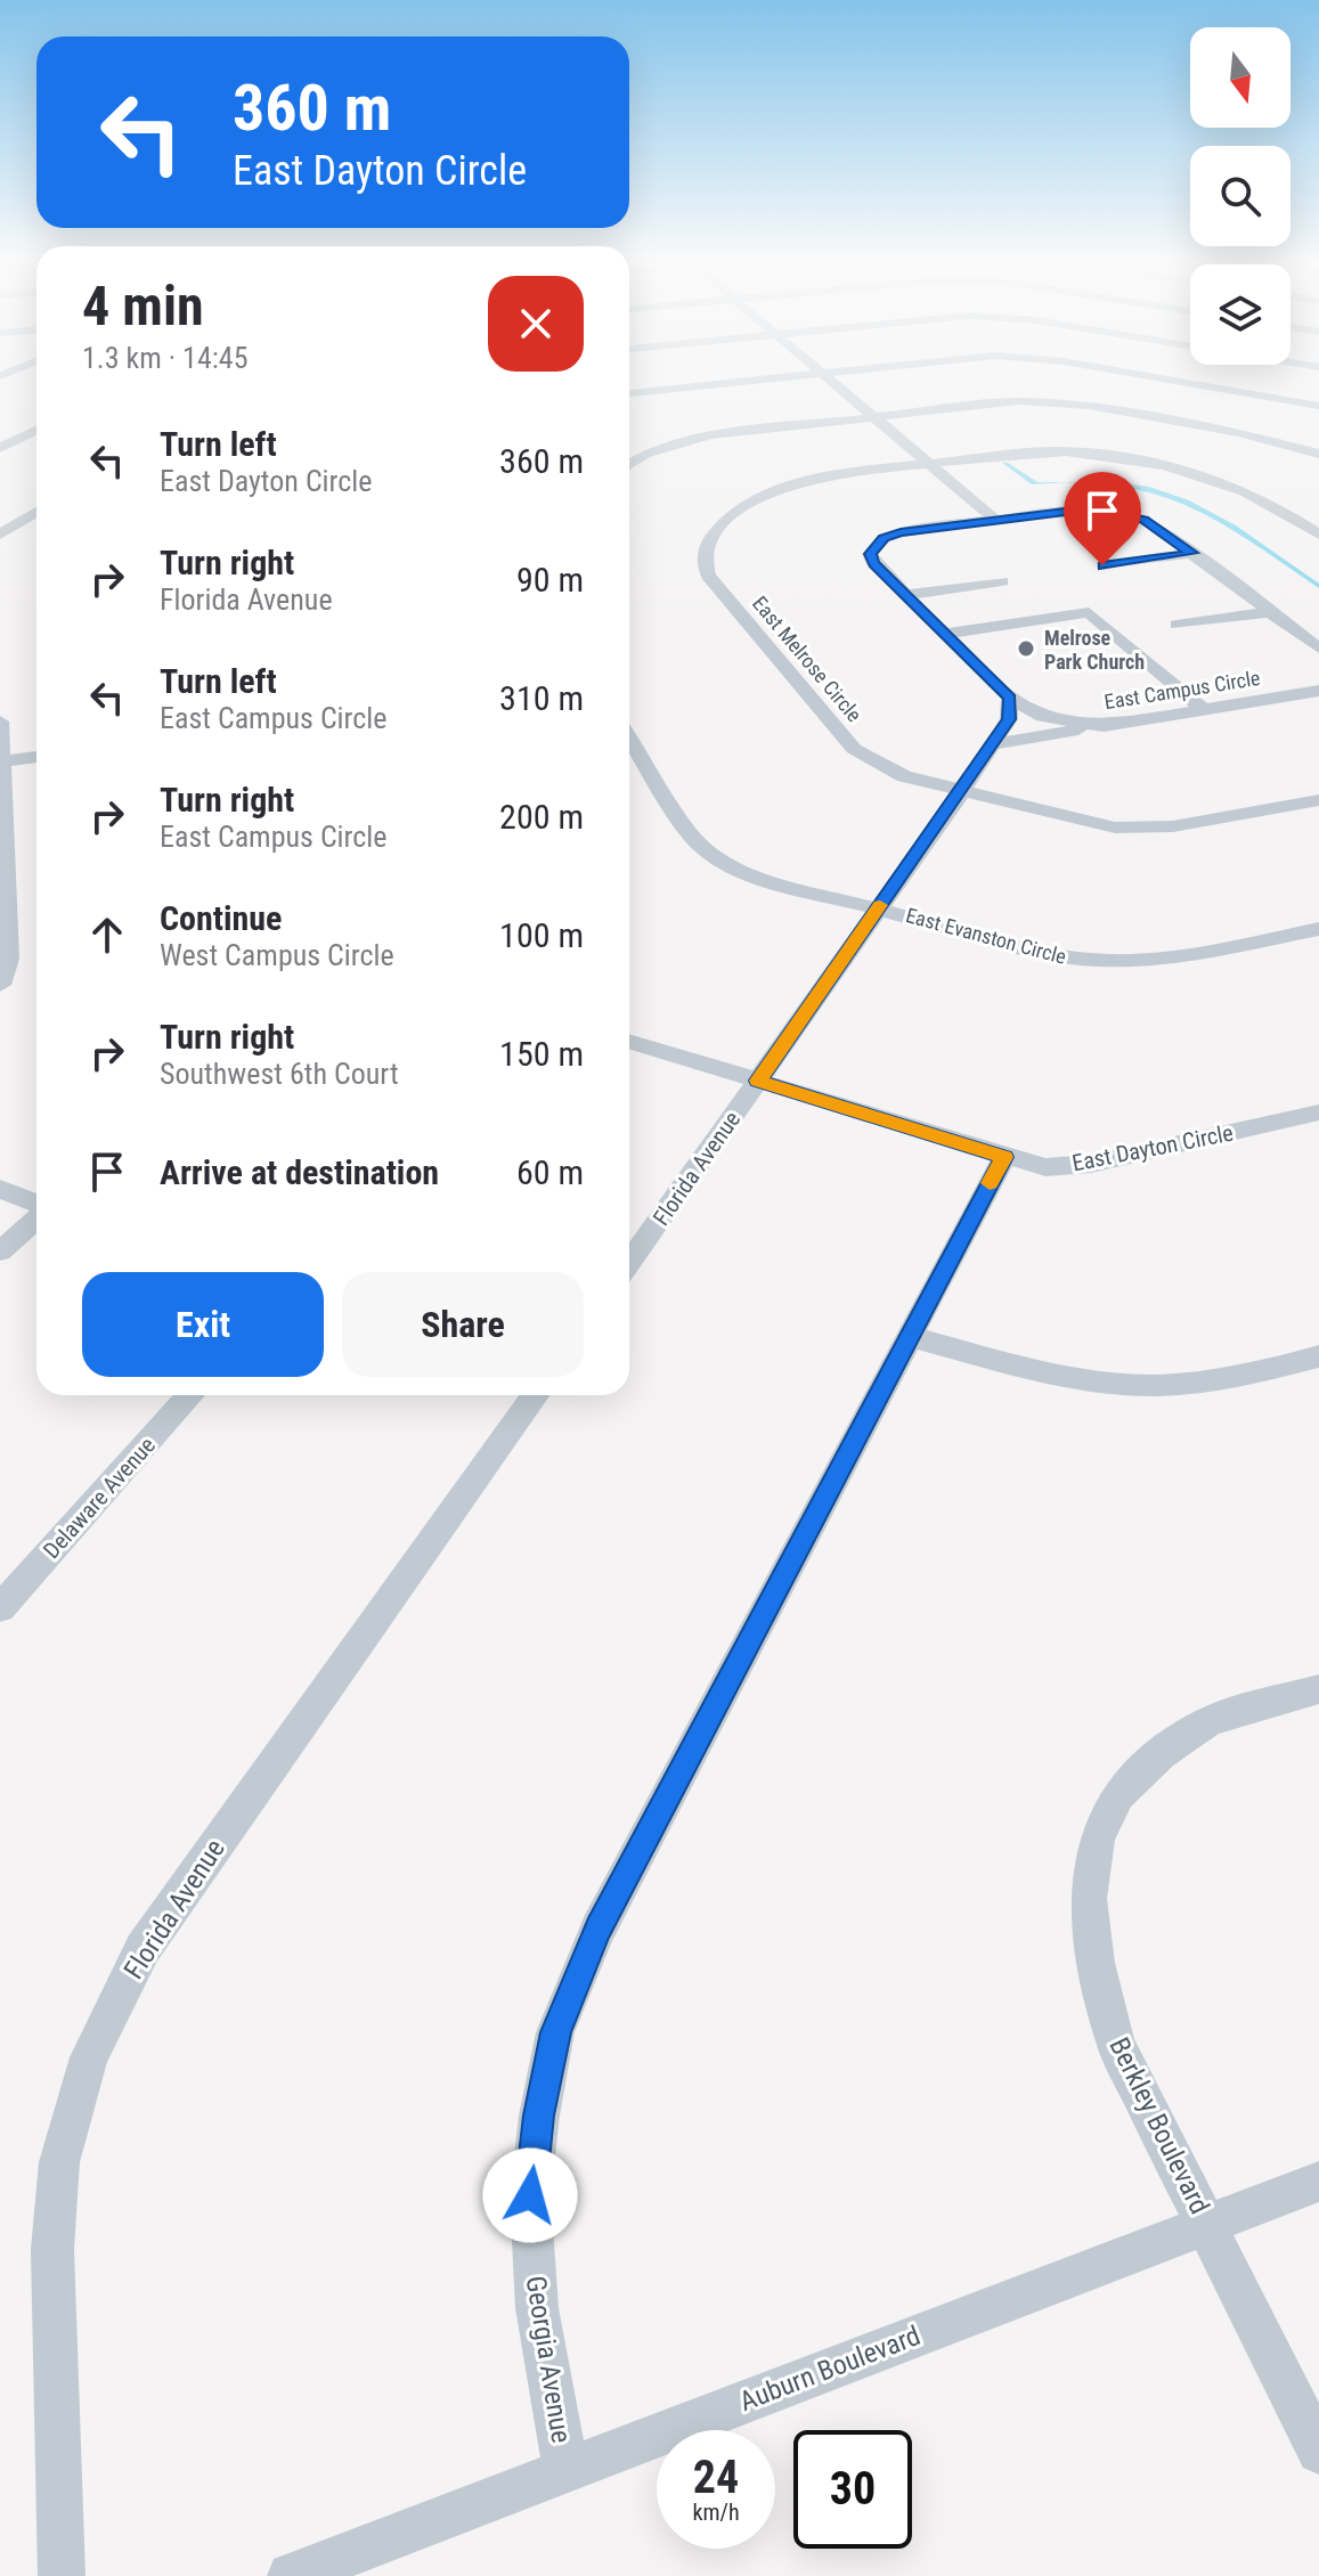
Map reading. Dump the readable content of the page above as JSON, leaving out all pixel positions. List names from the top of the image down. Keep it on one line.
{"streets":{"street":["East Melrose Circle","East Campus Circle","East Evanston Circle","East Dayton Circle","Florida Avenue","Delaware Avenue","Berkley Boulevard","Georgia Avenue","Auburn Boulevard"]},"crossings":[["East Melrose Circle","Florida Avenue"],["East Campus Circle","Florida Avenue"],["East Evanston Circle","Florida Avenue"],["East Dayton Circle","Florida Avenue"],["East Dayton Circle","Georgia Avenue"],["Berkley Boulevard","Auburn Boulevard"],["Georgia Avenue","Auburn Boulevard"]],"places":["Melrose Park Church"],"north":"bottom","page":{"turn":["360 m","East Dayton Circle"],"heading":["4 min","1.3 km · 14:45"],"list":[{"name":"Turn left","note":"East Dayton Circle","value":"360 m"},{"name":"Turn right","note":"Florida Avenue","value":"90 m"},{"name":"Turn left","note":"East Campus Circle","value":"310 m"},{"name":"Turn right","note":"East Campus Circle","value":"200 m"},{"name":"Continue","note":"West Campus Circle","value":"100 m"},{"name":"Turn right","note":"Southwest 6th Court","value":"150 m"},{"name":"Arrive at destination","value":"60 m"}],"buttons":["Exit","Share"],"speed":"24 km/h","limit":"30"}}
